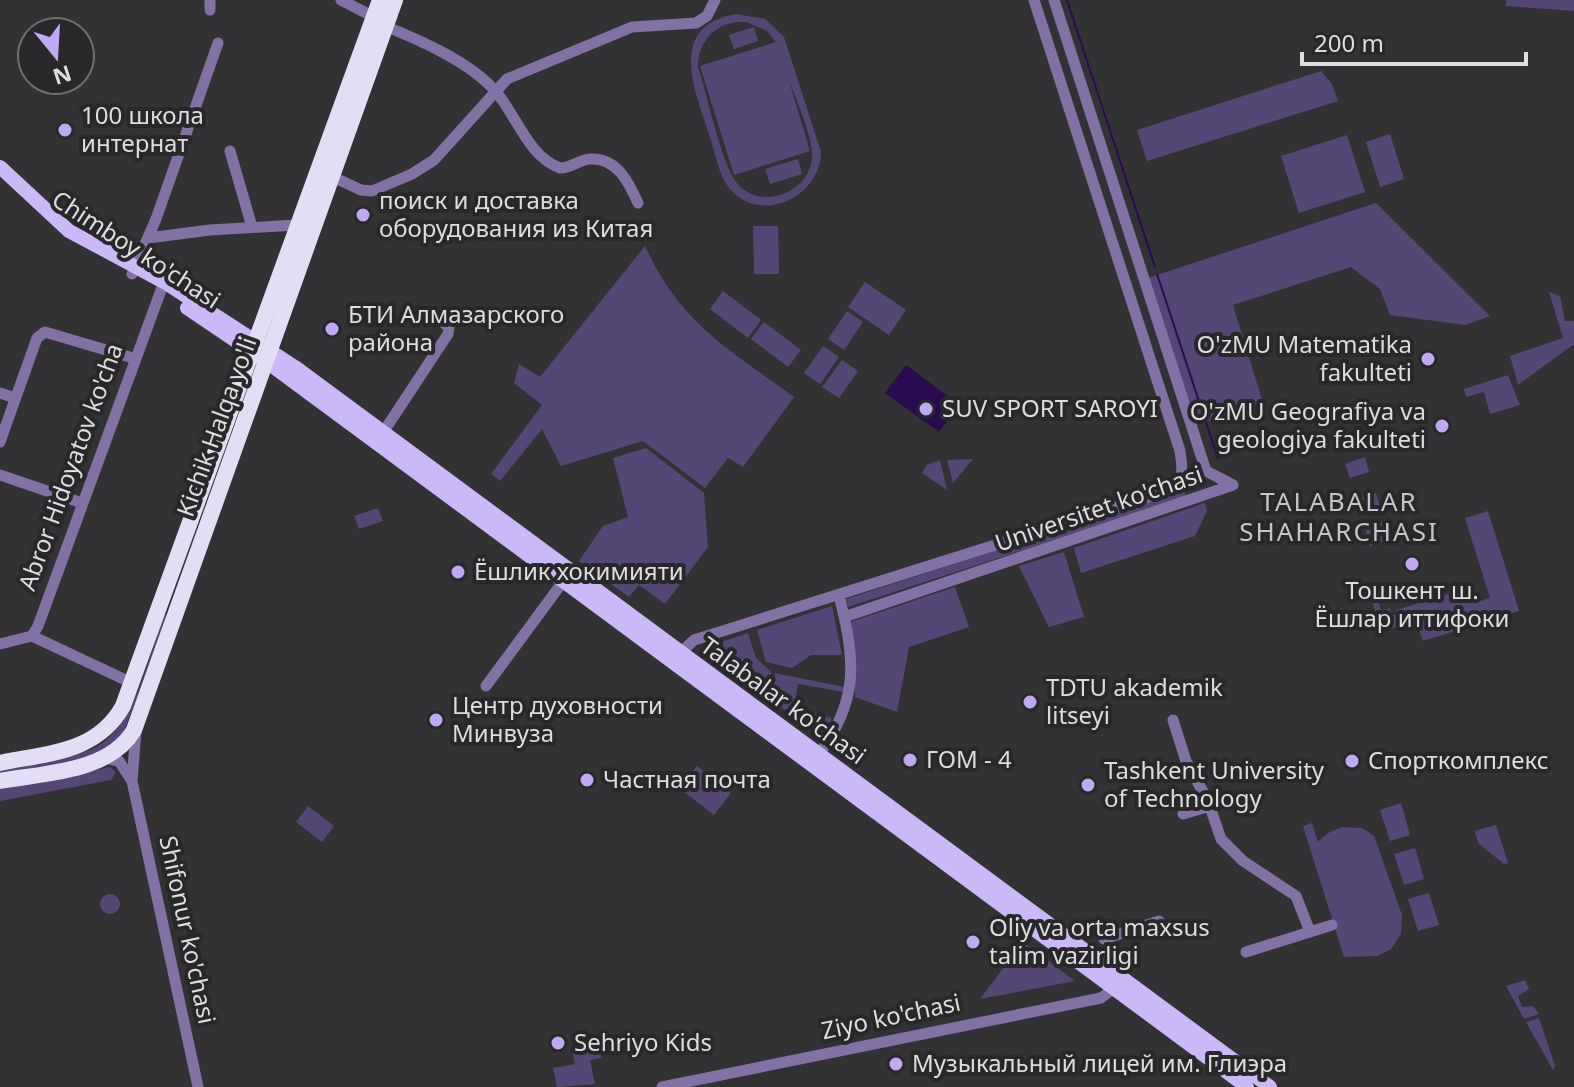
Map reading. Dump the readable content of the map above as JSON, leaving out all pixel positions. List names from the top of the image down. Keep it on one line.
{"streets":{"highway":["Kichik Halqa yo'li"],"main road":["Chimboy ko'chasi","Talabalar ko'chasi"],"street":["Abror Hidoyatov ko'cha","Universitet ko'chasi","Shifonur ko'chasi","Ziyo ko'chasi"]},"crossings":[["Chimboy ko'chasi","Kichik Halqa yo'li"],["Chimboy ko'chasi","Abror Hidoyatov ko'cha"],["Chimboy ko'chasi","Talabalar ko'chasi"],["Kichik Halqa yo'li","Talabalar ko'chasi"],["Kichik Halqa yo'li","Shifonur ko'chasi"],["Universitet ko'chasi","Talabalar ko'chasi"],["Talabalar ko'chasi","Ziyo ko'chasi"]],"districts":["TALABALAR SHAHARCHASI"],"places":["100 школа интернат","поиск и доставка оборудования из Китая","БТИ Алмазарского района","O'zMU Matematika fakulteti","SUV SPORT SAROYI","O'zMU Geografiya va geologiya fakulteti","Тошкент ш. Ёшлар иттифоки","Ёшлик хокимияти","TDTU akademik litseyi","Центр духовности Минвуза","ГОМ - 4","Спорткомплекс","Частная почта","Tashkent University of Technology","Oliy va orta maxsus talim vazirligi","Sehriyo Kids","Музыкальный лицей им. Глиэра"],"scale_bar":"200 m","north":"bottom"}
